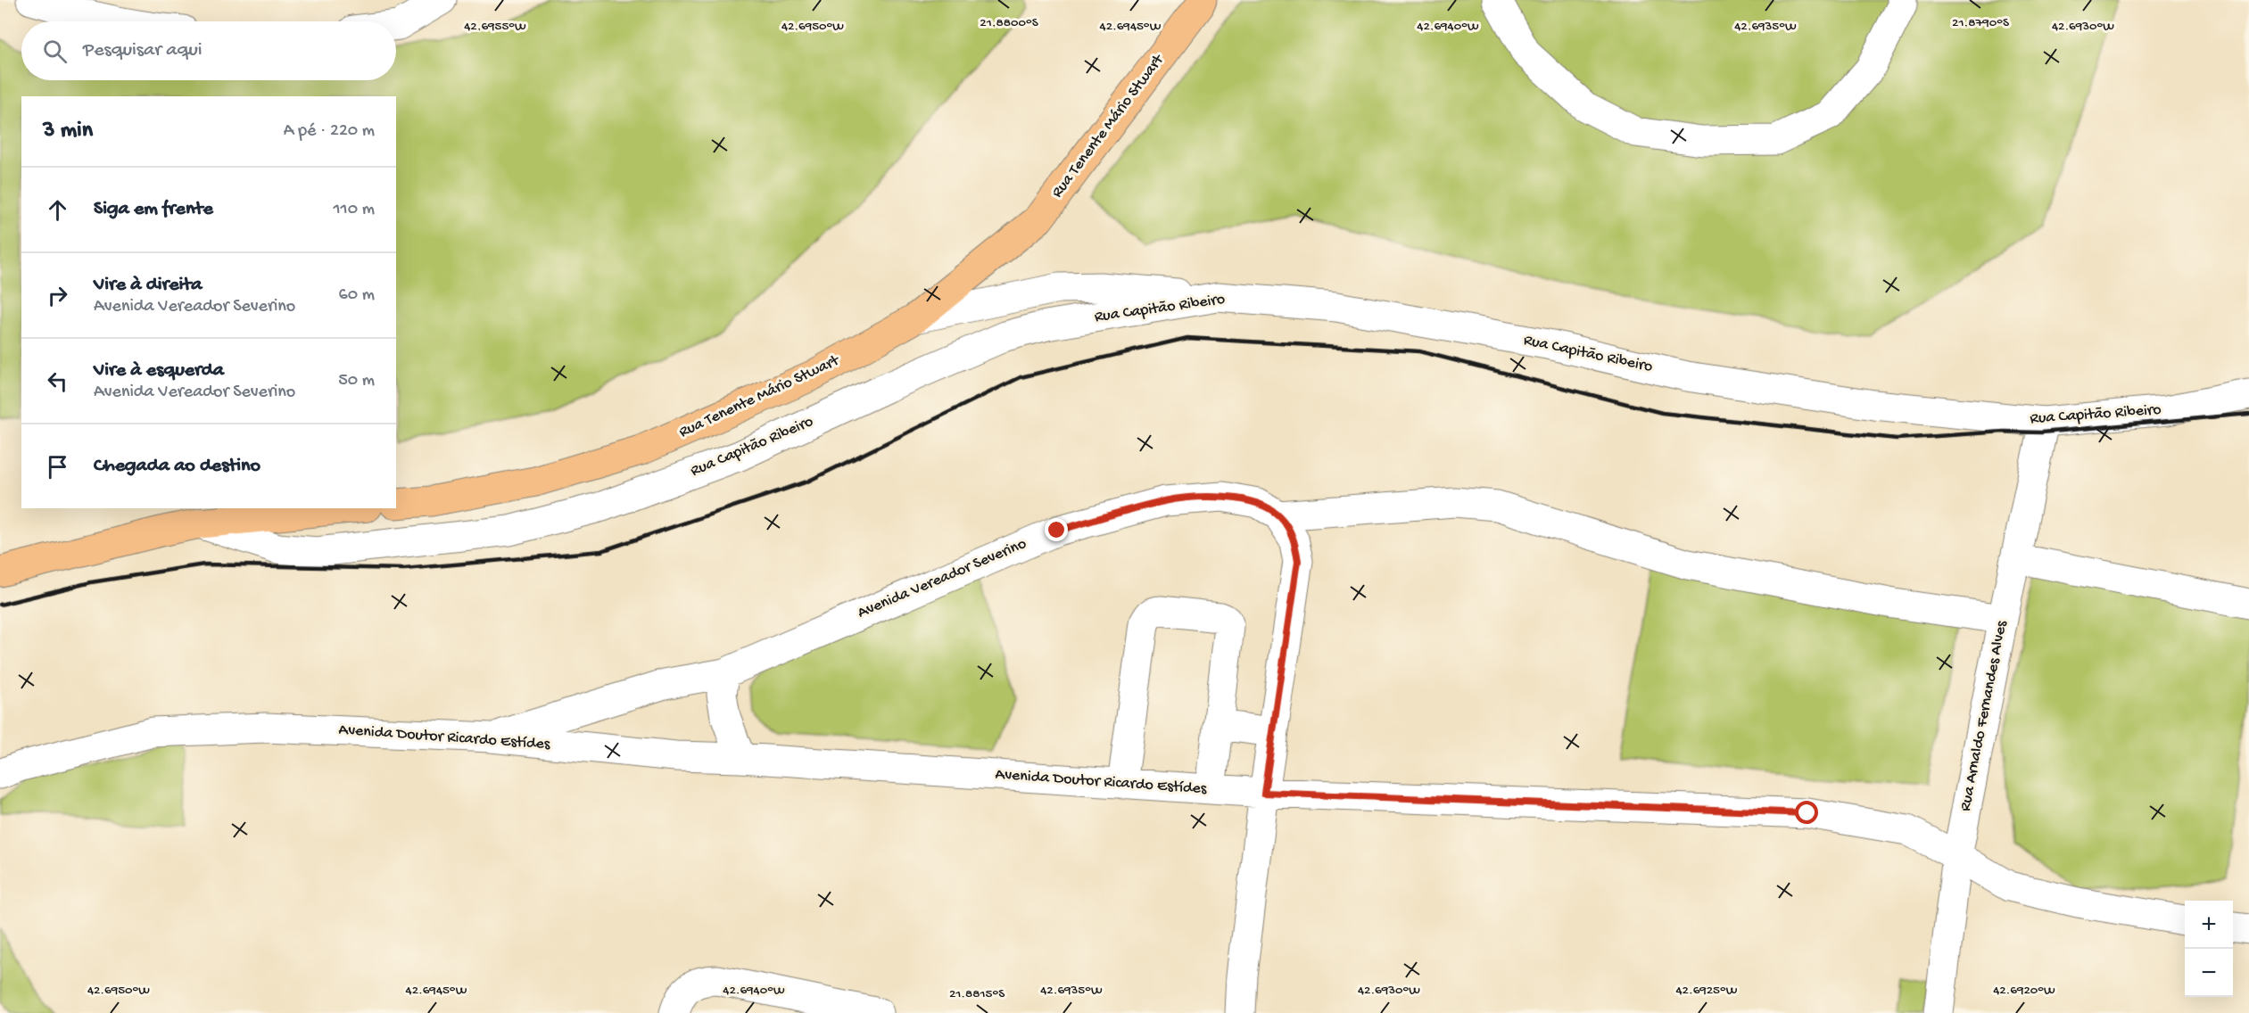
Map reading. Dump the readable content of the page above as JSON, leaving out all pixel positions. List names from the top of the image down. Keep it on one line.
{"streets":{"main road":["Rua Tenente Mário Stwart"],"street":["Rua Capitão Ribeiro","Avenida Vereador Severino","Rua Arnaldo Fernandes Alves","Avenida Doutor Ricardo Estídes"]},"crossings":[["Rua Capitão Ribeiro","Rua Arnaldo Fernandes Alves"],["Avenida Vereador Severino","Avenida Doutor Ricardo Estídes"],["Rua Arnaldo Fernandes Alves","Avenida Doutor Ricardo Estídes"]],"page":{"search":"Pesquisar aqui","heading":["3 min","A pé · 220 m"],"list":[["Siga em frente","110 m"],["Vire à direita","Avenida Vereador Severino","60 m"],["Vire à esquerda","Avenida Vereador Severino","50 m"],"Chegada ao destino"],"map_buttons":["+","−"]},"coordinates":["21.8790°S","21.8800°S","42.6955°W","42.6950°W","42.6945°W","42.6940°W","42.6935°W","42.6930°W","42.6925°W","42.6920°W","21.8815°S"]}
